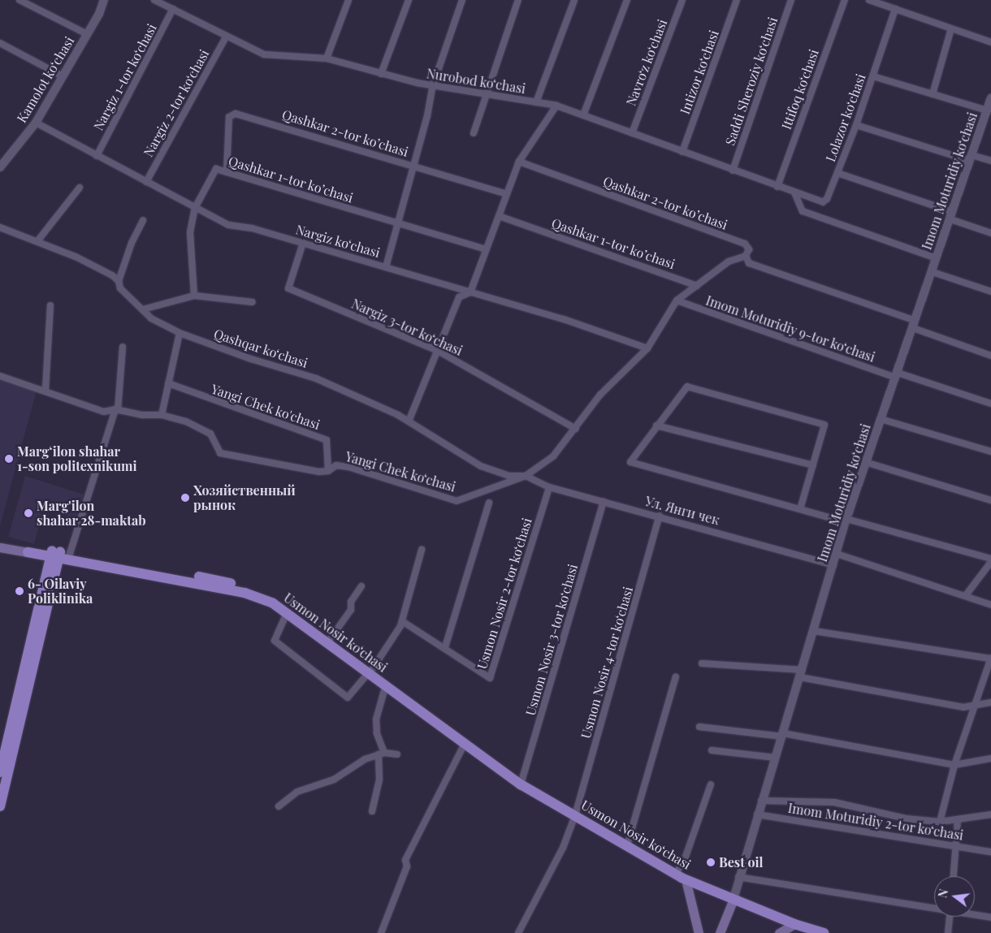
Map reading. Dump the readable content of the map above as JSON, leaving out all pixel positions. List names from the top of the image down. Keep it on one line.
{"streets":{"main road":["Usmon Nosir ko‘chasi"],"street":["Navro‘z ko‘chasi","Intizor koʻchasi","Nargiz 1-tor ko‘chasi","Kamolot koʻchasi","Nurobod koʻchasi","Saddi Sheroziy koʻchasi","Ittifoq ko‘chasi","Nargiz 2-tor ko‘chasi","Lolazor ko‘chasi","Qashkar 2-tor koʼchasi","Qashkar 1-tor koʼchasi","Imom Moturidiy koʻchasi","Nargiz koʻchasi","Nargiz 3-tor koʻchasi","Imom Moturidiy 9-tor koʻchasi","Qashqar koʻchasi","Yangi Chek ko'chasi","Yangi Chek koʻchasi","Ул. Янги чек","Usmon Nosir 2-tor koʻchasi","Usmon Nosir 3-tor koʻchasi","Usmon Nosir 4-tor koʻchasi","Imom Moturidiy 2-tor koʻchasi"]},"crossings":[["Navro‘z ko‘chasi","Nurobod koʻchasi"],["Intizor koʻchasi","Nurobod koʻchasi"],["Nargiz 1-tor ko‘chasi","Nurobod koʻchasi"],["Nargiz 1-tor ko‘chasi","Nargiz koʻchasi"],["Kamolot koʻchasi","Nargiz koʻchasi"],["Nurobod koʻchasi","Saddi Sheroziy koʻchasi"],["Nurobod koʻchasi","Ittifoq ko‘chasi"],["Nurobod koʻchasi","Nargiz 2-tor ko‘chasi"],["Nurobod koʻchasi","Lolazor ko‘chasi"],["Nargiz 2-tor ko‘chasi","Nargiz koʻchasi"],["Qashkar 2-tor koʼchasi","Qashkar 1-tor koʼchasi"],["Qashkar 2-tor koʼchasi","Imom Moturidiy 9-tor koʻchasi"],["Qashkar 1-tor koʼchasi","Nargiz koʻchasi"],["Qashkar 1-tor koʼchasi","Imom Moturidiy 9-tor koʻchasi"],["Imom Moturidiy koʻchasi","Imom Moturidiy 9-tor koʻchasi"],["Imom Moturidiy koʻchasi","Ул. Янги чек"],["Imom Moturidiy koʻchasi","Usmon Nosir ko‘chasi"],["Imom Moturidiy koʻchasi","Imom Moturidiy 2-tor koʻchasi"],["Nargiz koʻchasi","Nargiz 3-tor koʻchasi"],["Nargiz koʻchasi","Imom Moturidiy 9-tor koʻchasi"],["Nargiz 3-tor koʻchasi","Imom Moturidiy 9-tor koʻchasi"],["Imom Moturidiy 9-tor koʻchasi","Qashqar koʻchasi"],["Imom Moturidiy 9-tor koʻchasi","Yangi Chek koʻchasi"],["Imom Moturidiy 9-tor koʻchasi","Ул. Янги чек"],["Qashqar koʻchasi","Yangi Chek koʻchasi"],["Qashqar koʻchasi","Ул. Янги чек"],["Yangi Chek ko'chasi","Yangi Chek koʻchasi"],["Yangi Chek koʻchasi","Ул. Янги чек"],["Ул. Янги чек","Usmon Nosir 2-tor koʻchasi"],["Ул. Янги чек","Usmon Nosir 3-tor koʻchasi"],["Ул. Янги чек","Usmon Nosir 4-tor koʻchasi"],["Usmon Nosir ko‘chasi","Usmon Nosir 3-tor koʻchasi"],["Usmon Nosir ko‘chasi","Usmon Nosir 4-tor koʻchasi"]],"places":["Margʻilon shahar 1-son politexnikumi","Хозяйственный рынок","Marg'ilon shahar 28-maktab","6- Oilaviy Poliklinika","Best oil"],"north":"left"}
